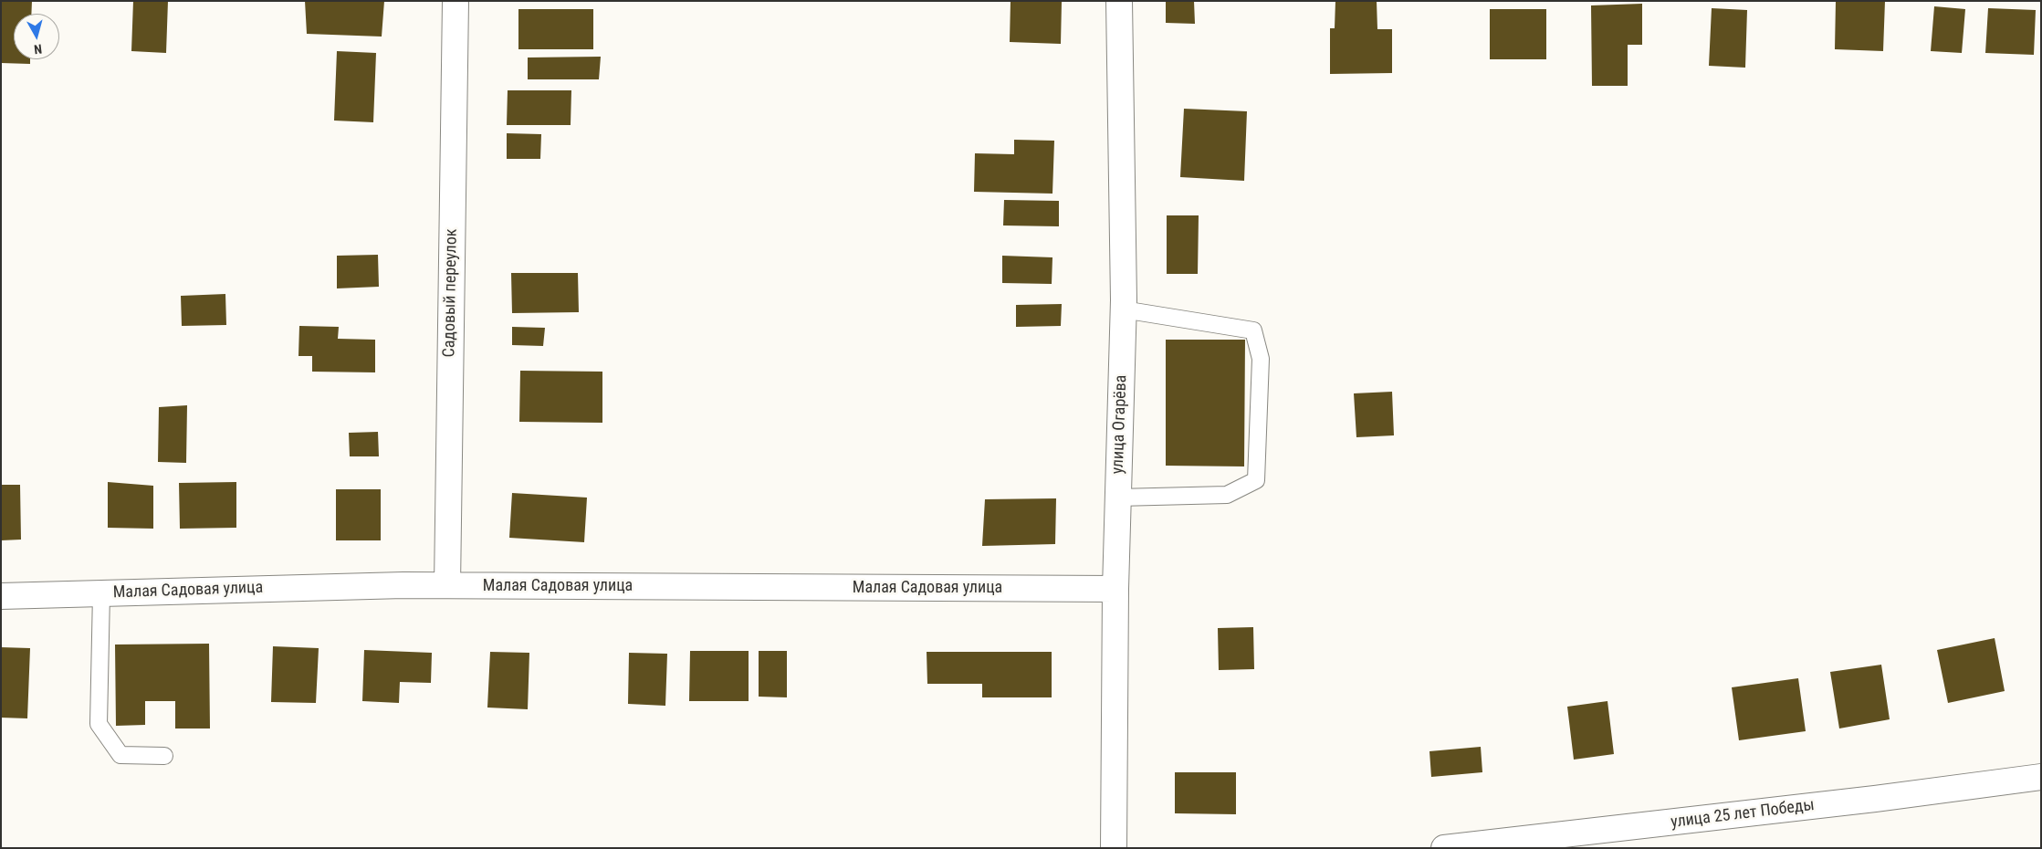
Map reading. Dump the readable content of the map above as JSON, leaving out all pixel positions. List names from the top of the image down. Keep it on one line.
{"streets":{"street":["Садовый переулок","улица Огарёва","Малая Садовая улица","улица 25 лет Победы"]},"crossings":[["Садовый переулок","Малая Садовая улица"],["улица Огарёва","Малая Садовая улица"]],"north":"bottom"}
